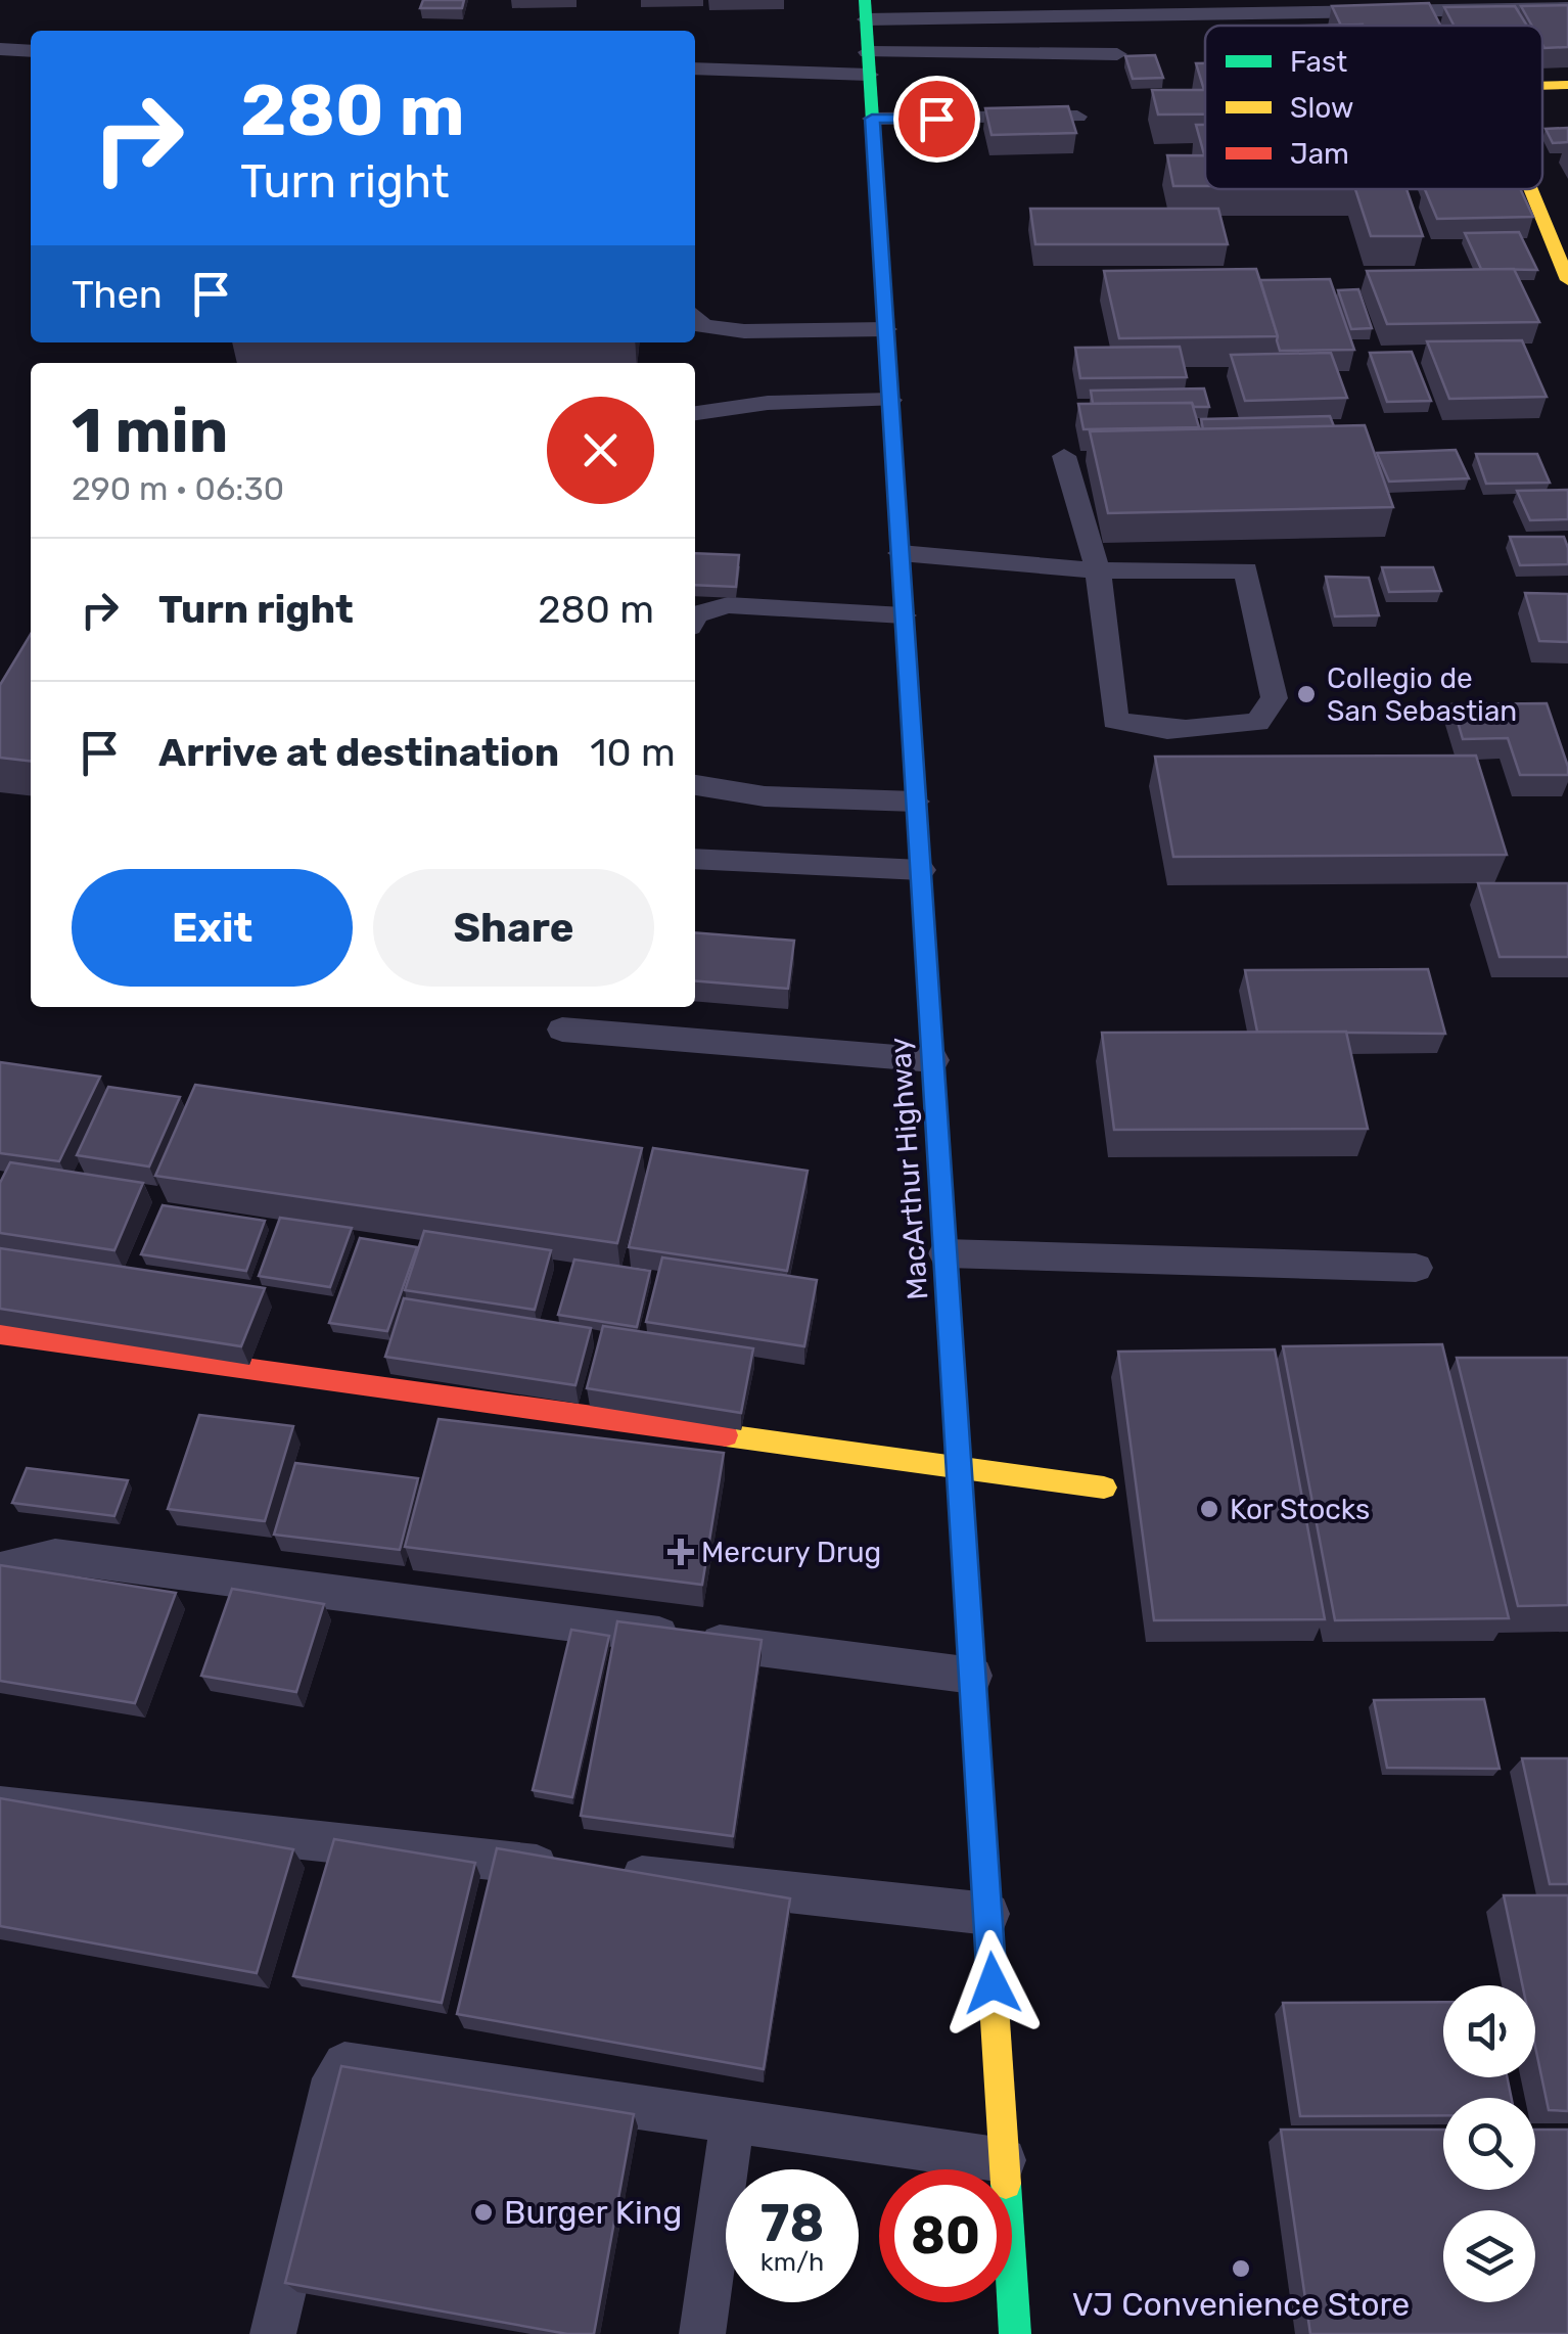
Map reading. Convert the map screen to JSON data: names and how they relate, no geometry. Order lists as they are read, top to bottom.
{
  "streets": {
    "main road": ["MacArthur Highway"]
  },
  "places": {
    "other": [
      "Collegio de San Sebastian",
      "Kor Stocks",
      "Burger King",
      "VJ Convenience Store"
    ],
    "health": ["Mercury Drug"]
  },
  "legend": ["Fast", "Slow", "Jam"],
  "page": {
    "turn": ["280 m", "Turn right"],
    "then": "Then",
    "heading": ["1 min", "290 m · 06:30"],
    "list": [
      {
        "name": "Turn right",
        "value": "280 m"
      },
      {
        "name": "Arrive at destination",
        "value": "10 m"
      }
    ],
    "buttons": ["Exit", "Share"],
    "speed": "78 km/h",
    "limit": "80"
  }
}
